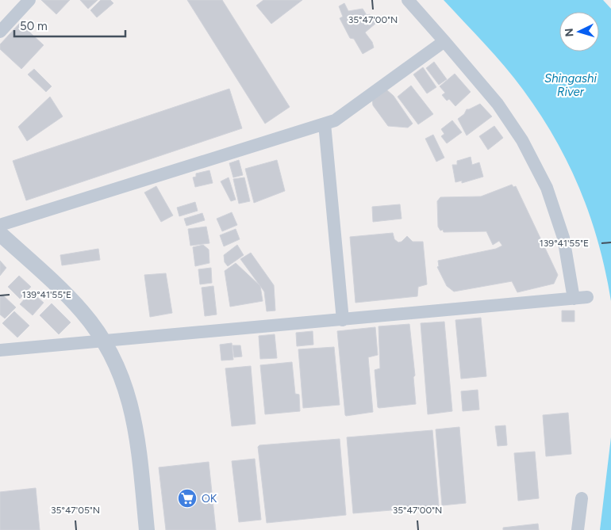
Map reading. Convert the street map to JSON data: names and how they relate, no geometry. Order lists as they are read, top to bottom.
{
  "water": ["Shingashi River"],
  "places": {
    "supermarket": ["OK"]
  },
  "scale_bar": "50 m",
  "north": "left",
  "coordinates": ["35°47'00\"N", "139°41'55\"E", "35°47'05\"N"]
}
